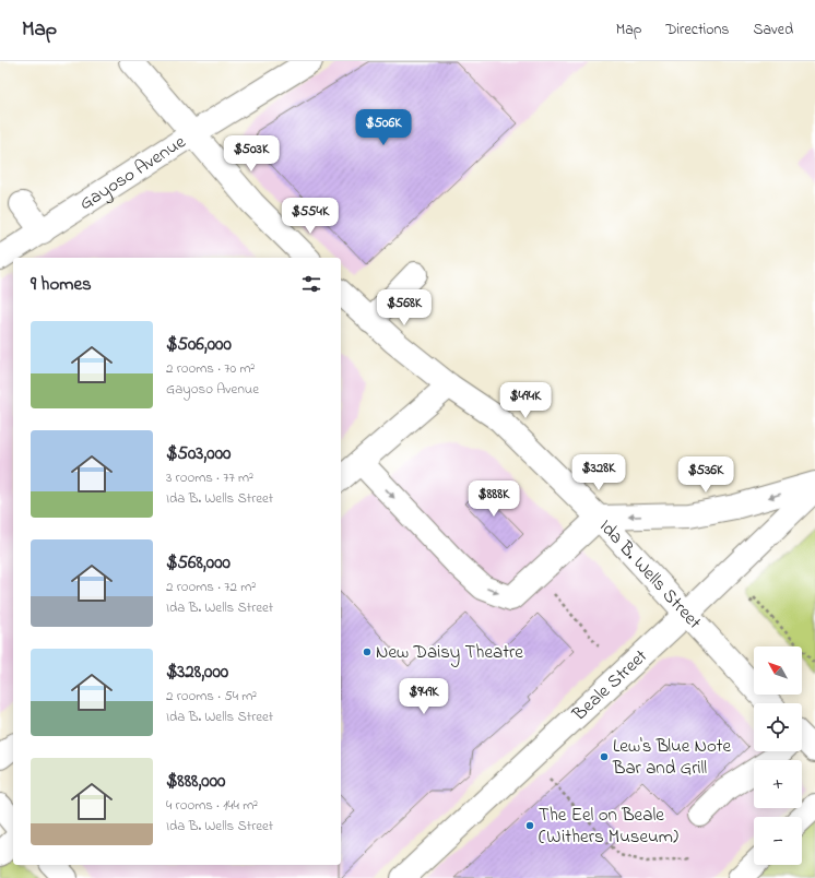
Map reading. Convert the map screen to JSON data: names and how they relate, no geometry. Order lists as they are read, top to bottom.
{
  "streets": {
    "street": ["Gayoso Avenue", "Ida B. Wells Street", "Beale Street"]
  },
  "crossings": [
    ["Ida B. Wells Street", "Beale Street"]
  ],
  "places": ["New Daisy Theatre", "Lew's Blue Note Bar and Grill", "The Eel on Beale (Withers Museum)"],
  "north": "top left",
  "page": {
    "header": "Map",
    "nav": ["Map", "Directions", "Saved"],
    "price": [
      "$506K",
      "$503K",
      "$554K",
      "$568K",
      "$494K",
      "$328K",
      "$536K",
      "$888K",
      "$949K"
    ],
    "heading": "9 homes",
    "list": [
      {
        "name": "$506,000",
        "note": "2 rooms · 70 m² · Gayoso Avenue"
      },
      {
        "name": "$503,000",
        "note": "3 rooms · 77 m² · Ida B. Wells Street"
      },
      {
        "name": "$568,000",
        "note": "2 rooms · 72 m² · Ida B. Wells Street"
      },
      {
        "name": "$328,000",
        "note": "2 rooms · 54 m² · Ida B. Wells Street"
      },
      {
        "name": "$888,000",
        "note": "4 rooms · 144 m² · Ida B. Wells Street"
      }
    ],
    "map_buttons": ["+", "−"]
  }
}
